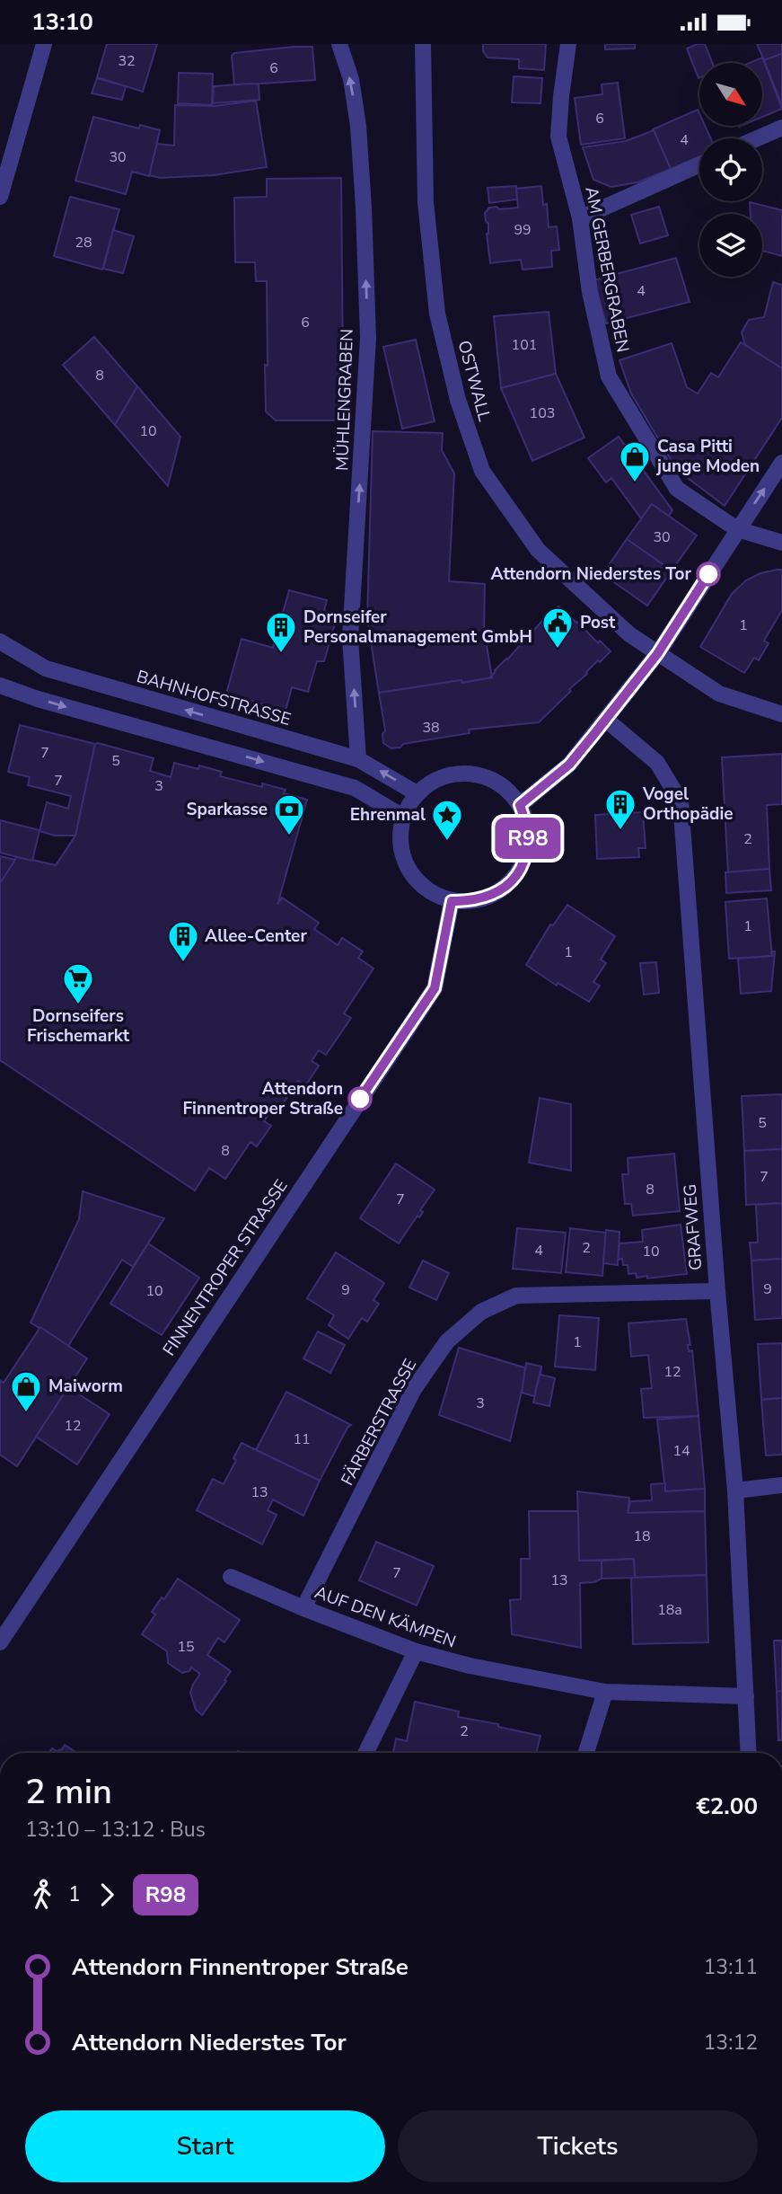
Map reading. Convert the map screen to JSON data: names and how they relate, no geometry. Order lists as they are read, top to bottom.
{
  "streets": {
    "street": [
      "AM GERBERGRABEN",
      "OSTWALL",
      "MÜHLENGRABEN",
      "BAHNHOFSTRASSE",
      "GRAFWEG",
      "FINNENTROPER STRASSE",
      "FÄRBERSTRASSE",
      "AUF DEN KÄMPEN"
    ]
  },
  "crossings": [
    ["MÜHLENGRABEN", "BAHNHOFSTRASSE"],
    ["BAHNHOFSTRASSE", "FINNENTROPER STRASSE"],
    ["GRAFWEG", "FÄRBERSTRASSE"],
    ["GRAFWEG", "AUF DEN KÄMPEN"],
    ["FÄRBERSTRASSE", "AUF DEN KÄMPEN"]
  ],
  "one_way": ["MÜHLENGRABEN"],
  "places": {
    "shop": ["Casa Pitti junge Moden", "Maiworm"],
    "other": ["Attendorn Niederstes Tor", "Attendorn Finnentroper Straße"],
    "public building": ["Post"],
    "building": ["Dornseifer Personalmanagement GmbH", "Vogel Orthopädie", "Allee-Center"],
    "bank": ["Sparkasse"],
    "place": ["Ehrenmal"],
    "supermarket": ["Dornseifers Frischemarkt"]
  },
  "lines": ["bus line R98"],
  "house_numbers": [
    "32",
    "6",
    "6",
    "4",
    "30",
    "99",
    "28",
    "4",
    "6",
    "101",
    "8",
    "103",
    "10",
    "30",
    "1",
    "38",
    "7",
    "5",
    "7",
    "3",
    "2",
    "1",
    "1",
    "5",
    "8",
    "7",
    "8",
    "7",
    "2",
    "4",
    "10",
    "9",
    "9",
    "10",
    "1",
    "12",
    "3",
    "12",
    "11",
    "14",
    "13",
    "18",
    "7",
    "13",
    "18a",
    "15",
    "2"
  ],
  "north": "bottom right",
  "page": {
    "status": "13:10",
    "on_map": "R98",
    "heading": ["2 min", "13:10 – 13:12 · Bus", "€2.00"],
    "legs": ["1", "R98"],
    "list": [
      {
        "name": "Attendorn Finnentroper Straße",
        "value": "13:11"
      },
      {
        "name": "Attendorn Niederstes Tor",
        "value": "13:12"
      }
    ],
    "buttons": ["Start", "Tickets"]
  }
}
